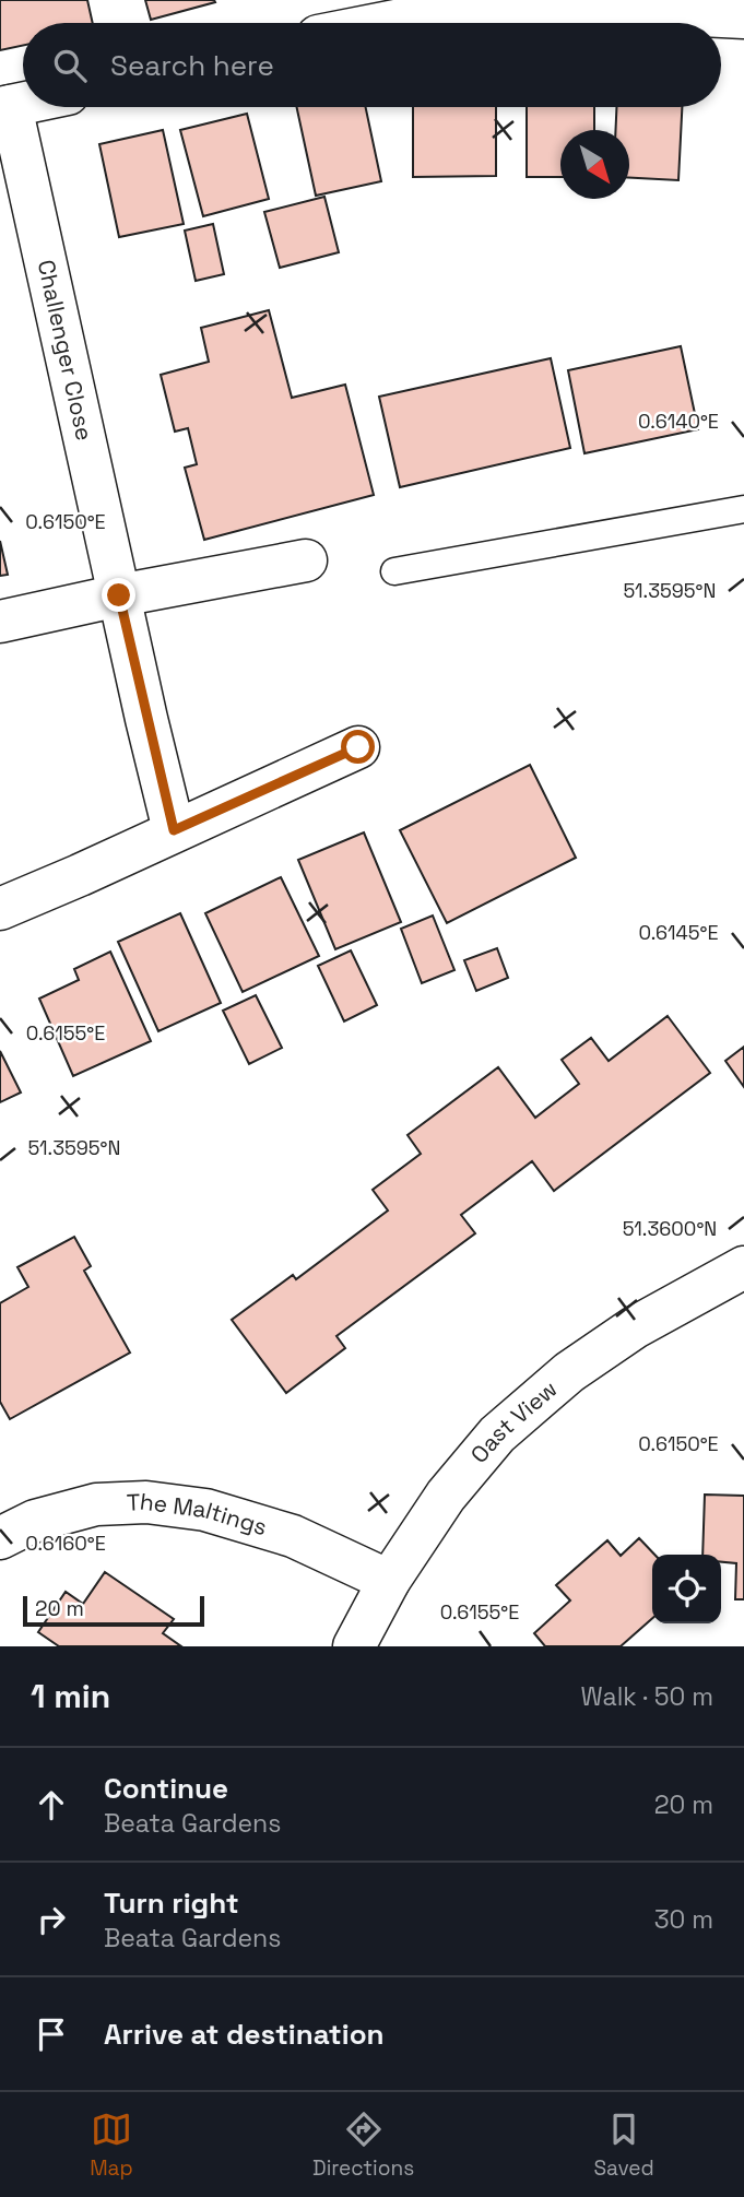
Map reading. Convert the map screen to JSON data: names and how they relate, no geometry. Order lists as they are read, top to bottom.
{
  "streets": {
    "street": ["Challenger Close", "Oast View", "The Maltings"]
  },
  "crossings": [
    ["Oast View", "The Maltings"]
  ],
  "scale_bar": "20 m",
  "north": "bottom right",
  "page": {
    "search": "Search here",
    "scale": "20 m",
    "heading": ["1 min", "Walk · 50 m"],
    "list": [
      ["Continue", "Beata Gardens", "20 m"],
      ["Turn right", "Beata Gardens", "30 m"],
      "Arrive at destination"
    ],
    "nav": ["Map", "Directions", "Saved"]
  },
  "coordinates": [
    "0.6140°E",
    "0.6150°E",
    "51.3595°N",
    "0.6145°E",
    "0.6155°E",
    "51.3600°N",
    "0.6160°E"
  ]
}
